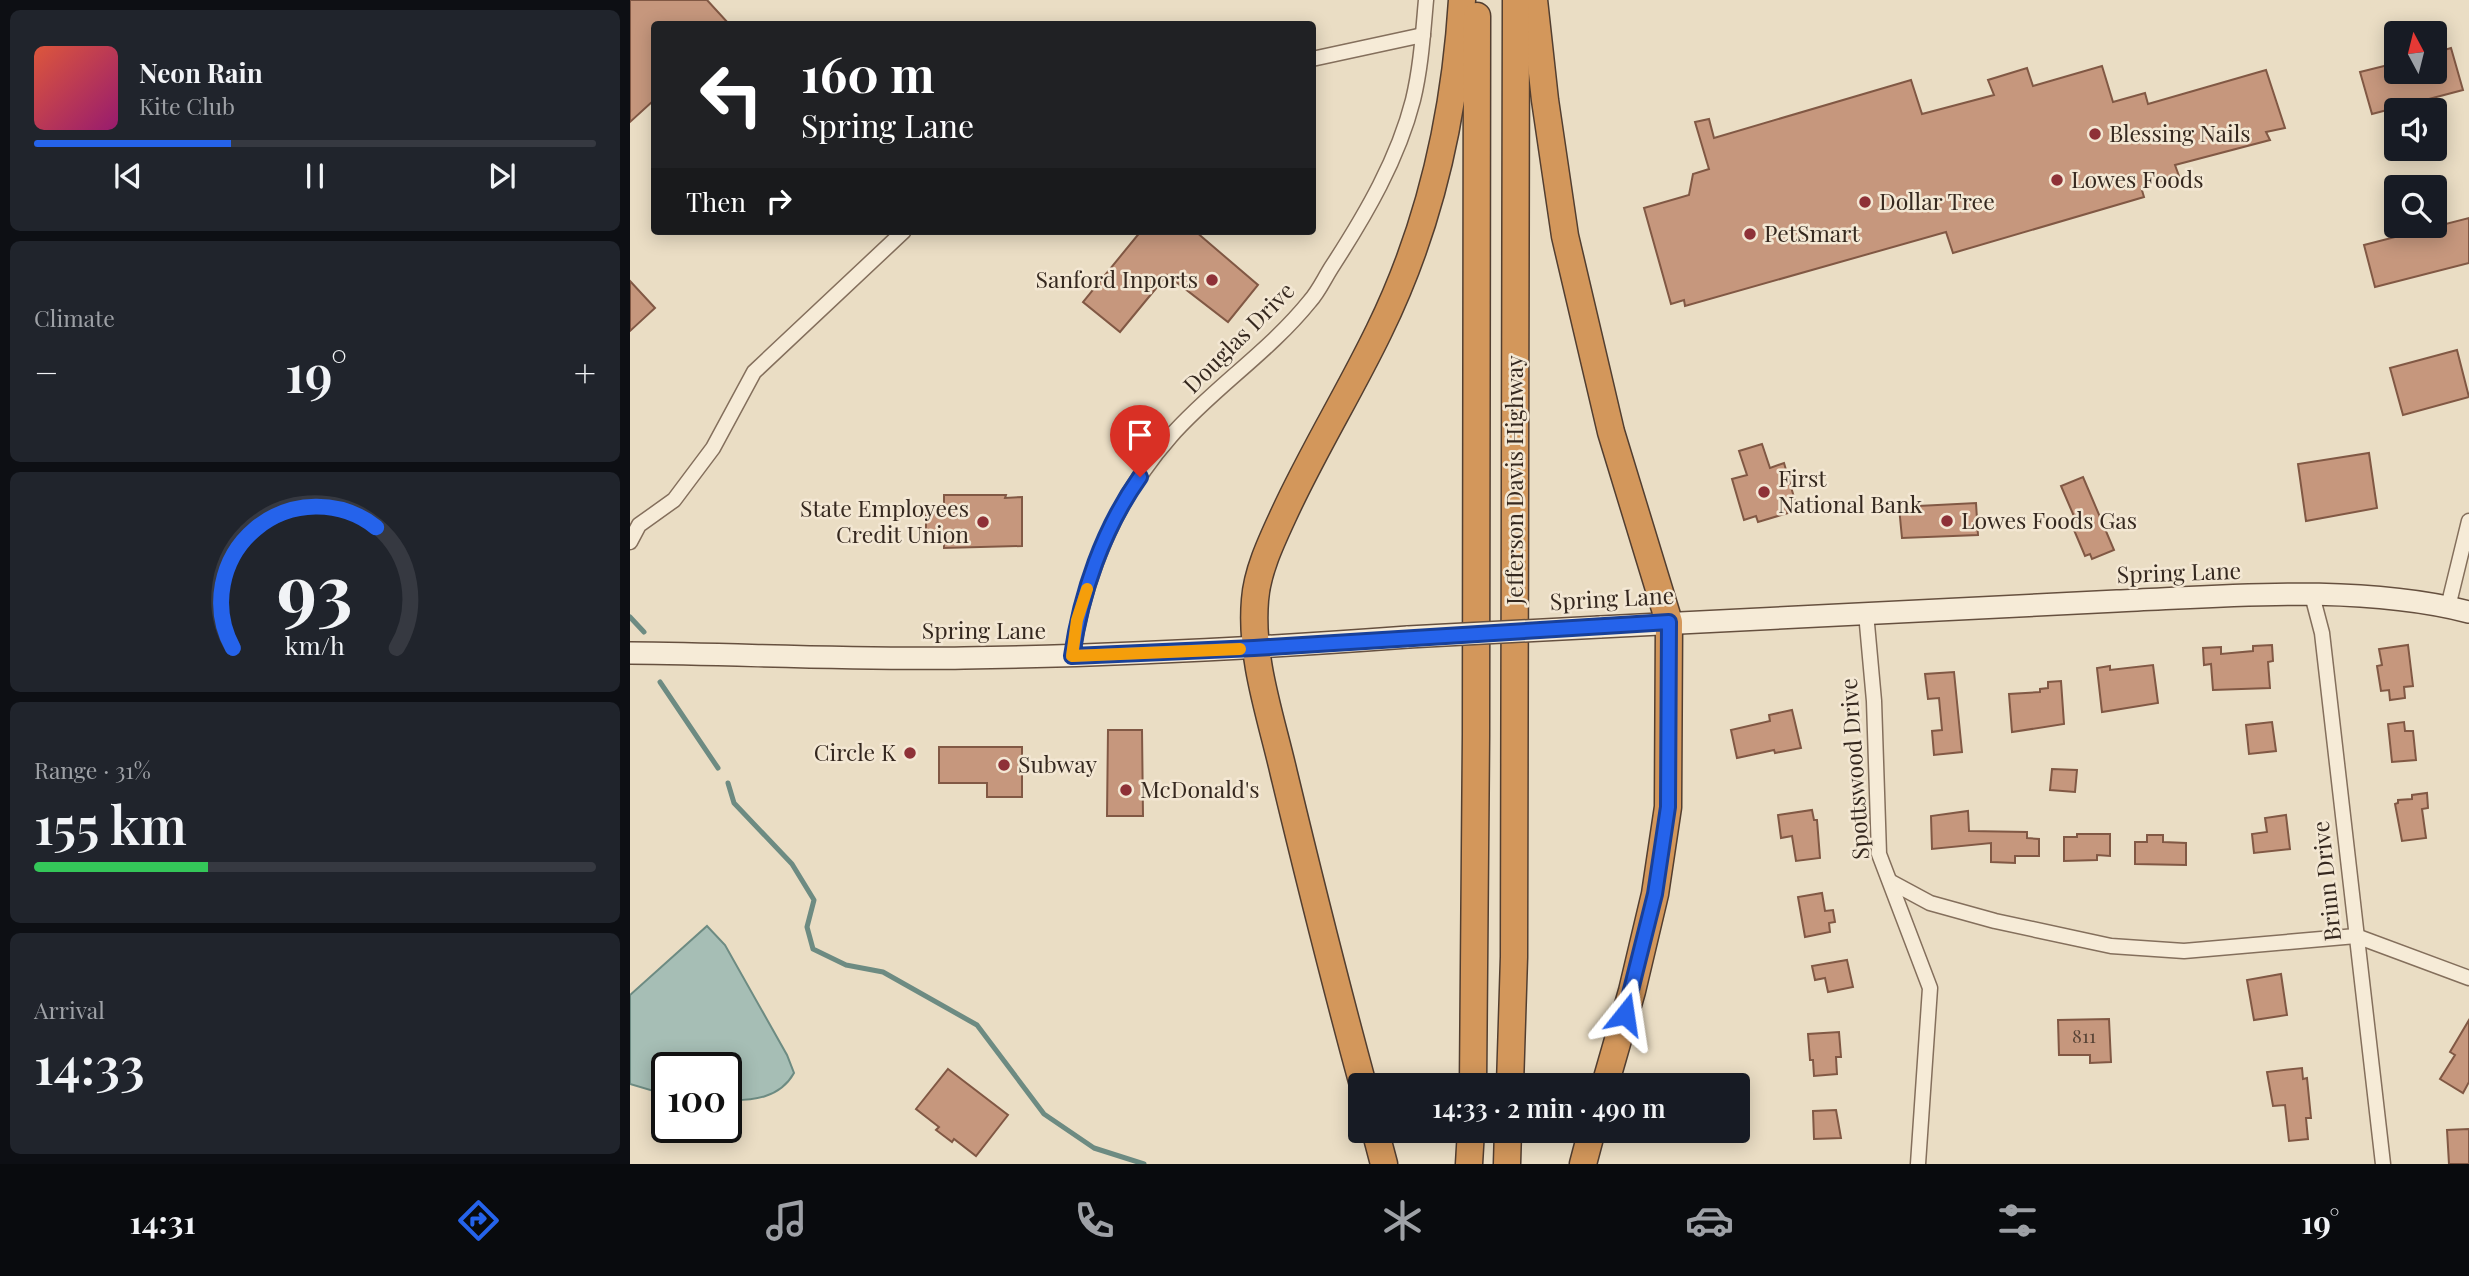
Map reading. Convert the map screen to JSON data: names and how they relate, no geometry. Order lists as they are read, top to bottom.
{
  "streets": {
    "highway": ["Jefferson Davis Highway"],
    "street": [
      "Douglas Drive",
      "Spring Lane",
      "Spottswood Drive",
      "Brinn Drive"
    ]
  },
  "crossings": [
    ["Douglas Drive", "Spring Lane"],
    ["Spring Lane", "Spottswood Drive"],
    ["Spring Lane", "Brinn Drive"]
  ],
  "places": [
    "Blessing Nails",
    "Lowes Foods",
    "Dollar Tree",
    "PetSmart",
    "Sanford Inports",
    "First National Bank",
    "Lowes Foods Gas",
    "State Employees Credit Union",
    "Circle K",
    "Subway",
    "McDonald's"
  ],
  "house_numbers": ["811"],
  "north": "top",
  "page": {
    "turn": ["160 m", "Spring Lane"],
    "song": ["Neon Rain", "Kite Club"],
    "then": "Then",
    "tile": [
      "Climate",
      ["Range · 31%", "155 km"],
      ["Arrival", "14:33"]
    ],
    "heat": ["−", "19°", "+"],
    "limit": "100",
    "trip": "14:33 · 2 min · 490 m",
    "tabs": ["14:31", "19°"],
    "gauge": ["93", "km/h"]
  }
}
